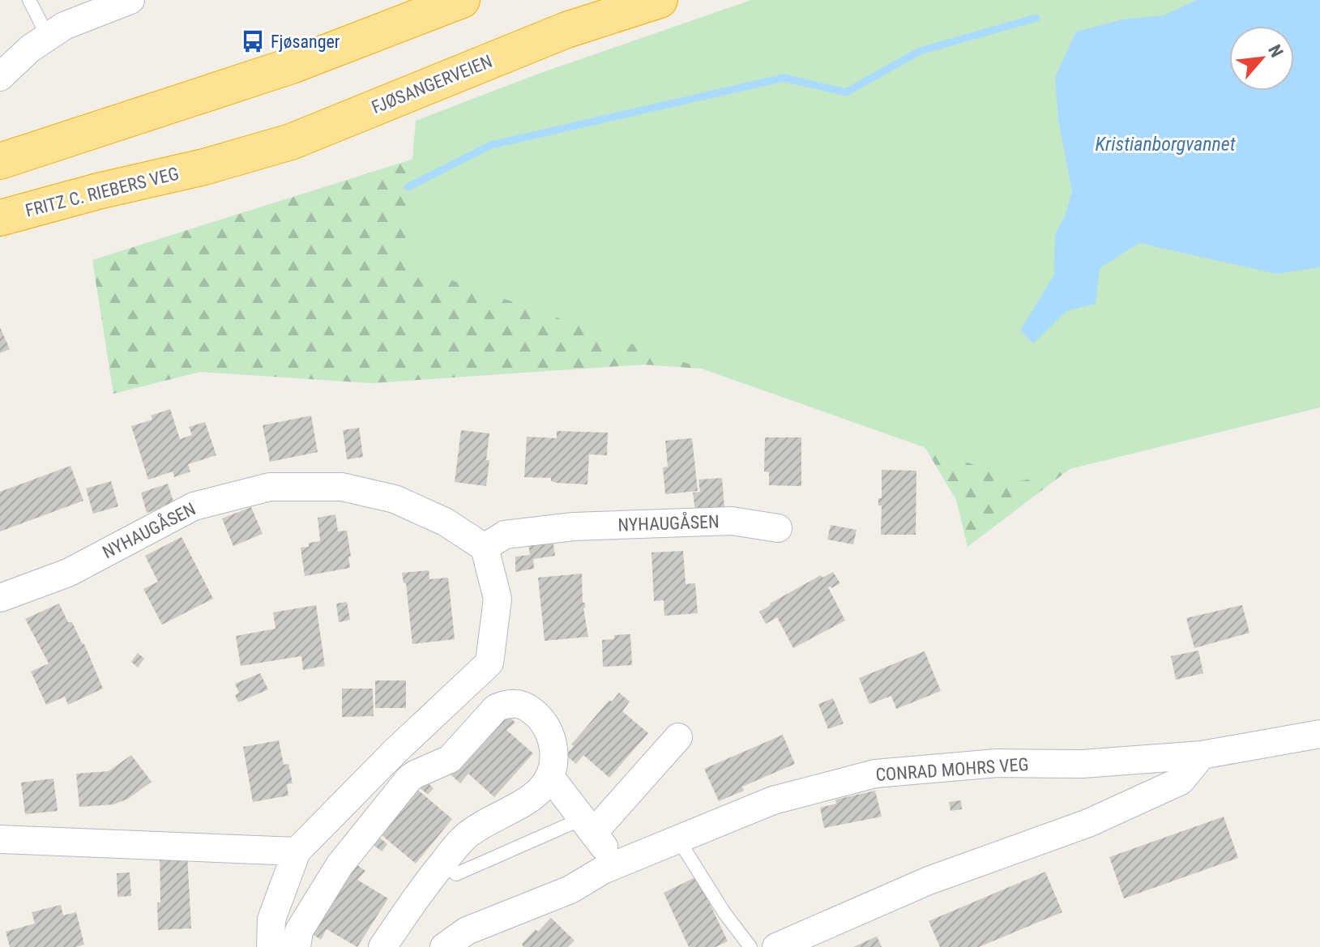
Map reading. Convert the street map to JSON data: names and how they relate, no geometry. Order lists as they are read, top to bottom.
{
  "streets": {
    "highway": ["FJØSANGERVEIEN", "FRITZ C. RIEBERS VEG"],
    "street": ["NYHAUGÅSEN", "CONRAD MOHRS VEG"]
  },
  "crossings": [
    ["FJØSANGERVEIEN", "FRITZ C. RIEBERS VEG"]
  ],
  "water": ["Kristianborgvannet"],
  "places": {
    "bus stop": ["Fjøsanger"]
  },
  "north": "top right"
}
